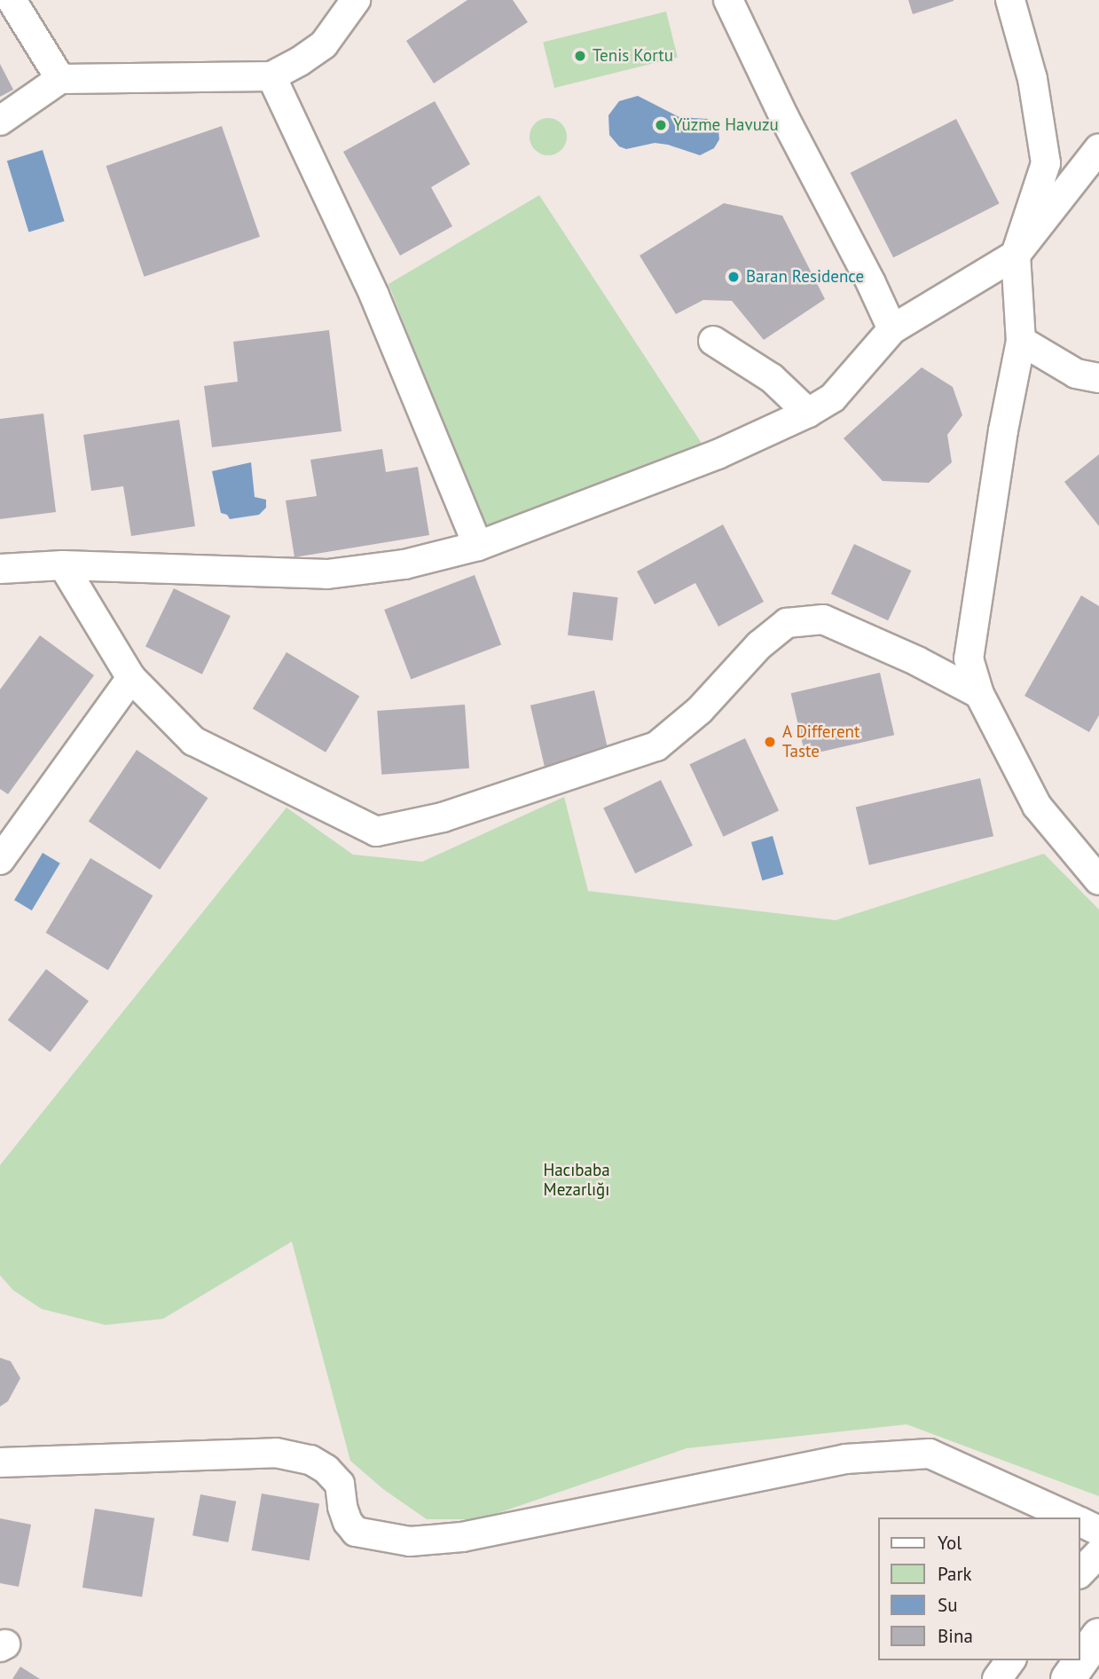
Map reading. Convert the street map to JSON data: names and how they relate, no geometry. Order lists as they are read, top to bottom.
{
  "parks": ["Hacıbaba Mezarlığı"],
  "places": [
    "Tenis Kortu",
    "Yüzme Havuzu",
    "Baran Residence",
    "A Different Taste"
  ],
  "legend": [
    "Yol",
    "Park",
    "Su",
    "Bina"
  ]
}
